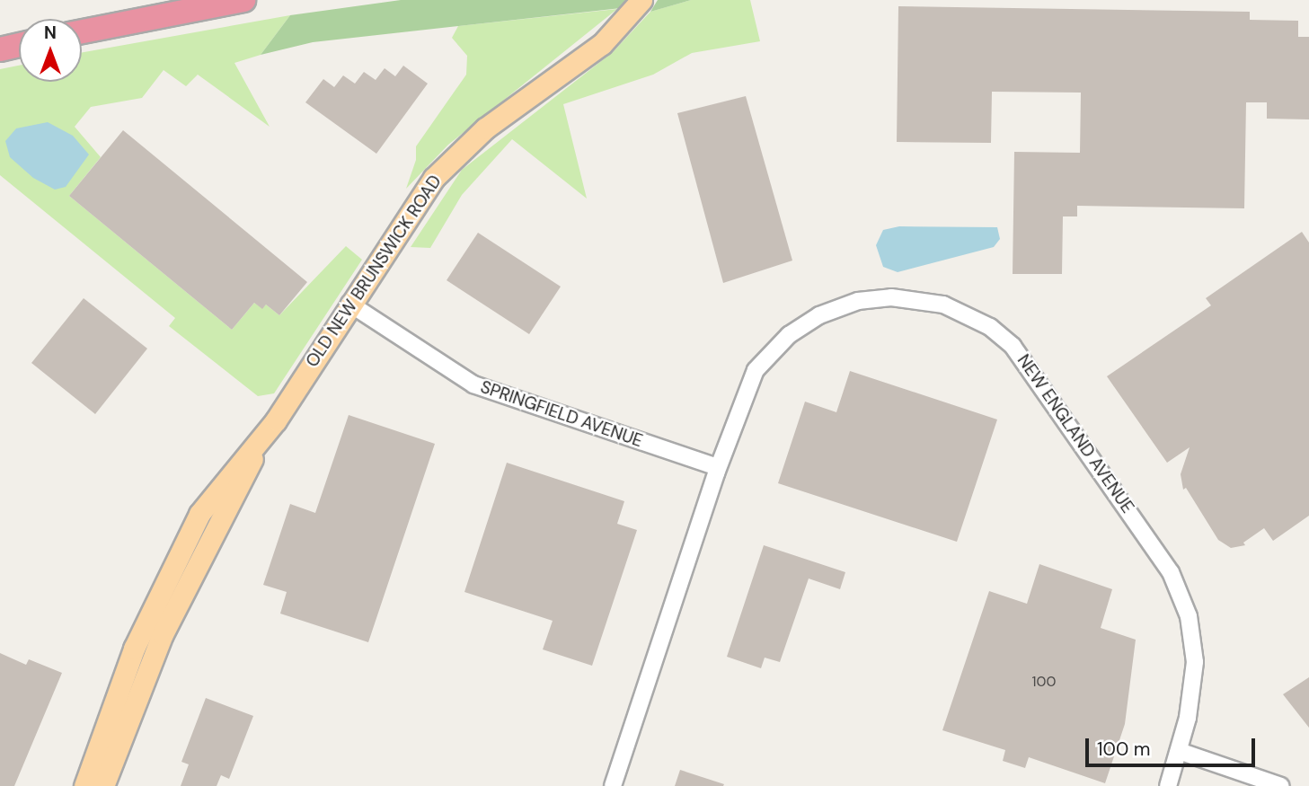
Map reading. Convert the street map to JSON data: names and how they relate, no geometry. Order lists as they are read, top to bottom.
{
  "streets": {
    "main road": ["OLD NEW BRUNSWICK ROAD"],
    "street": ["SPRINGFIELD AVENUE", "NEW ENGLAND AVENUE"]
  },
  "crossings": [
    ["OLD NEW BRUNSWICK ROAD", "SPRINGFIELD AVENUE"],
    ["SPRINGFIELD AVENUE", "NEW ENGLAND AVENUE"]
  ],
  "house_numbers": ["100"],
  "scale_bar": "100 m",
  "north": "top"
}
